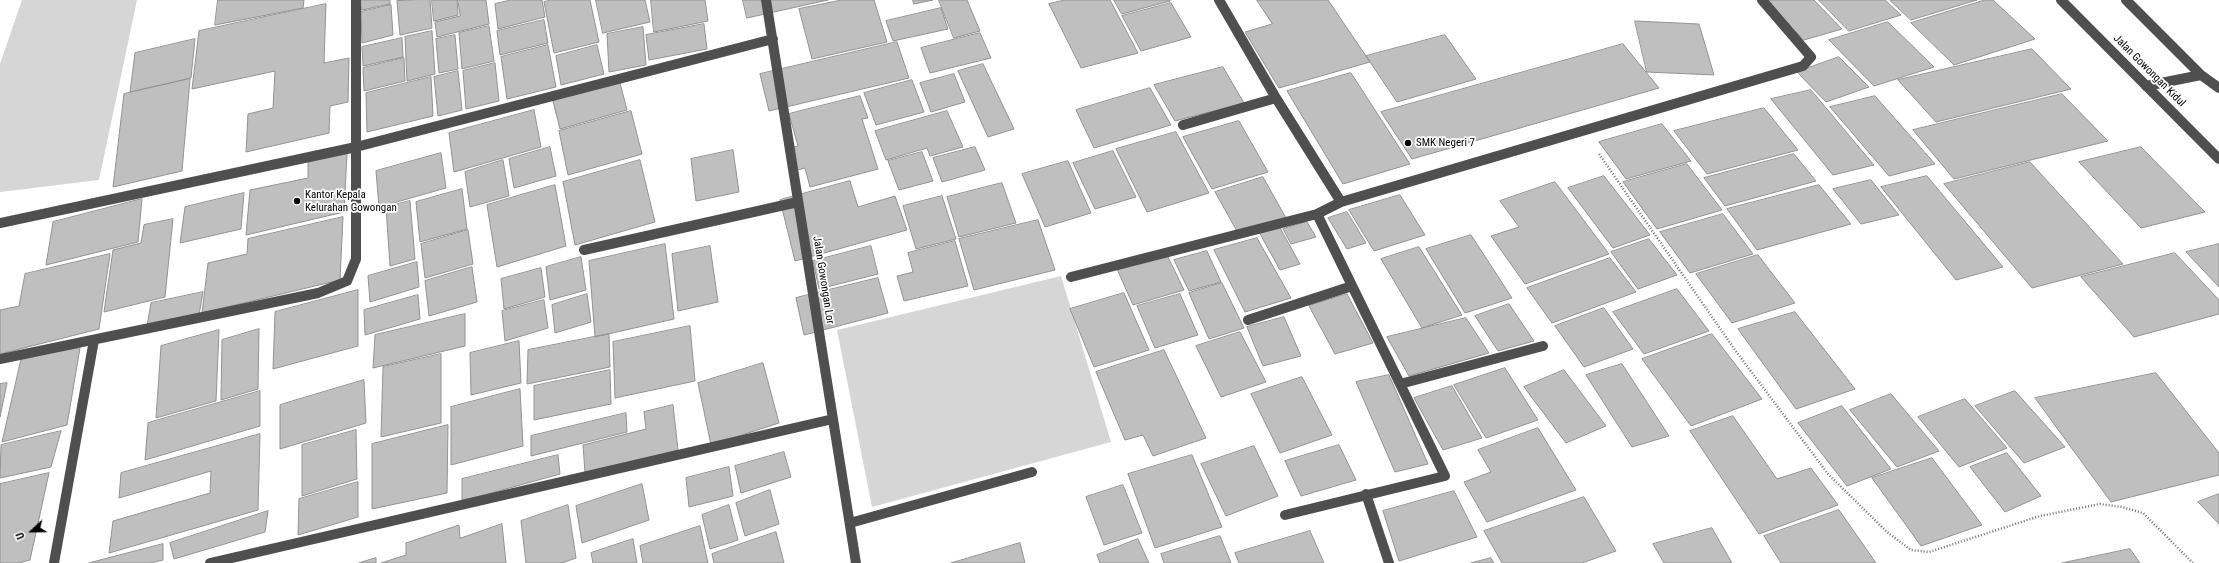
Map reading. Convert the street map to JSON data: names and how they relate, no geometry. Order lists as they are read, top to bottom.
{
  "streets": {
    "street": ["Jalan Gowongan Kidul", "Jalan Gowongan Lor"]
  },
  "places": ["SMK Negeri 7", "Kantor Kepala Kelurahan Gowongan"],
  "north": "left"
}
